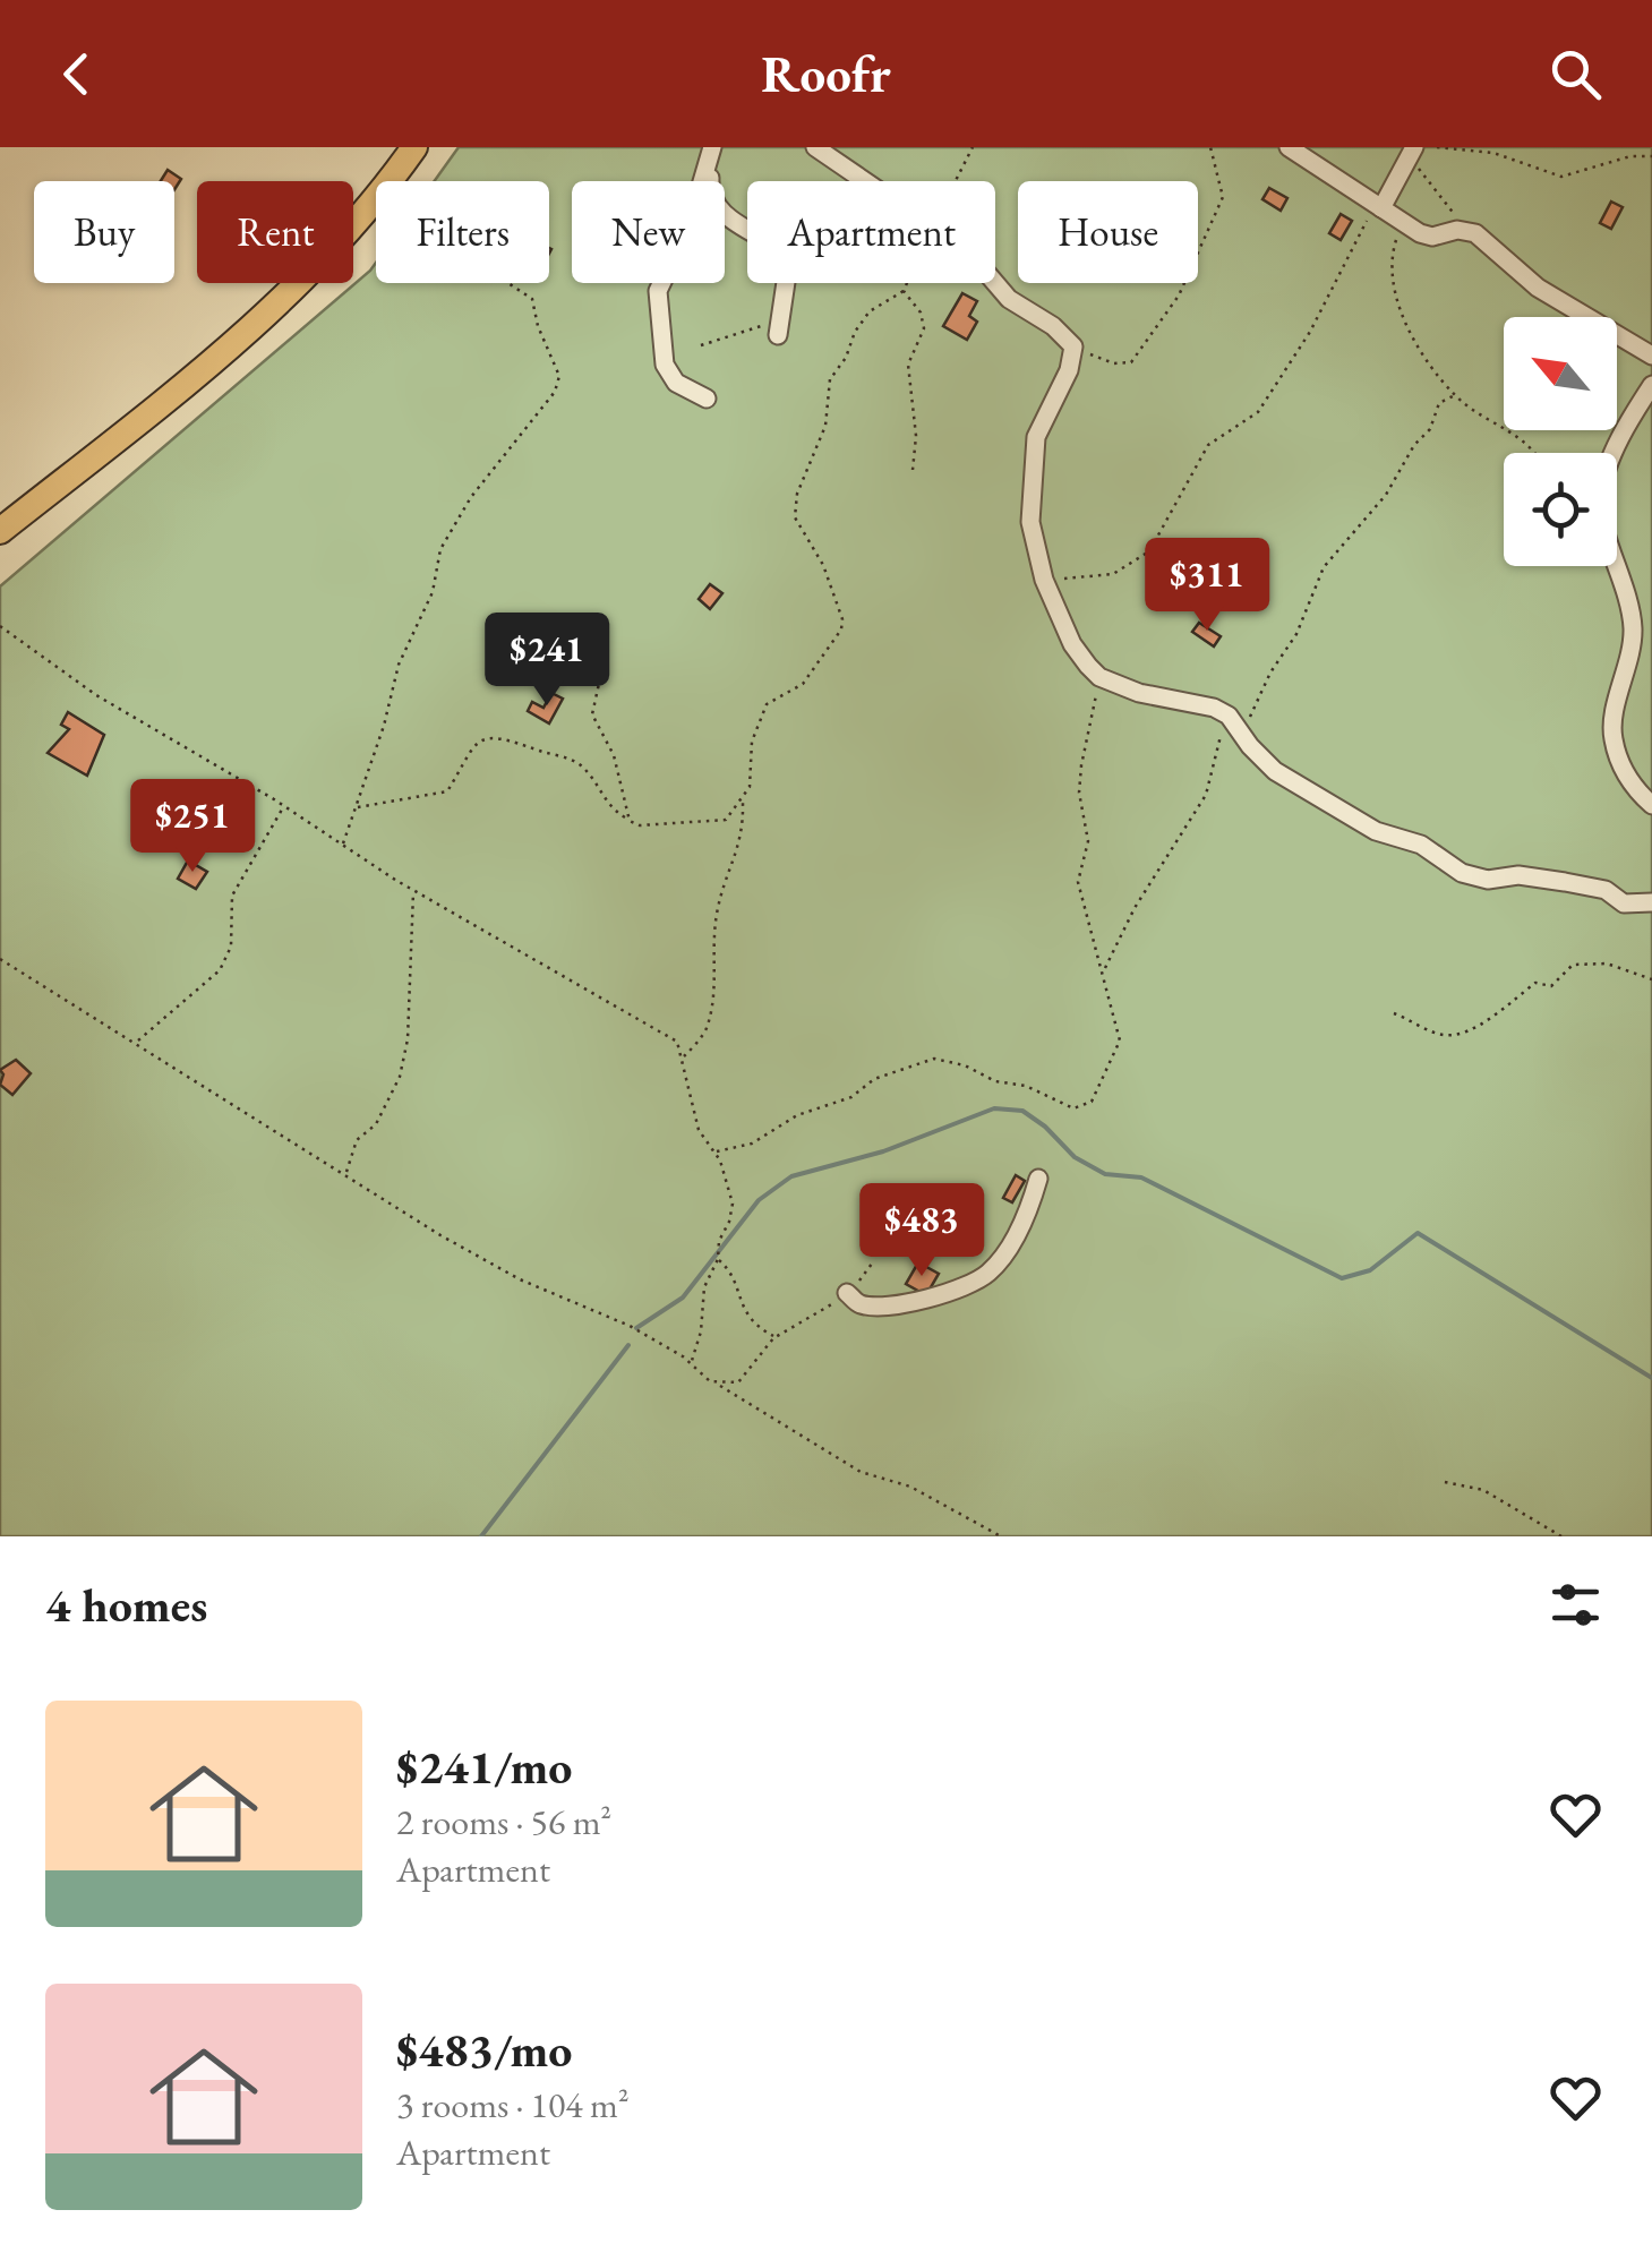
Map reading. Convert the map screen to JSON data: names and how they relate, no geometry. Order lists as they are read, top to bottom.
{
  "north": "top left",
  "page": {
    "header": "Roofr",
    "chip": [
      "Buy",
      "Rent",
      "Filters",
      "New",
      "Apartment",
      "House"
    ],
    "price": [
      "$311",
      "$241",
      "$251",
      "$483"
    ],
    "heading": "4 homes",
    "list": [
      {
        "name": "$241/mo",
        "note": "2 rooms · 56 m² · Apartment"
      },
      {
        "name": "$483/mo",
        "note": "3 rooms · 104 m² · Apartment"
      }
    ]
  }
}
